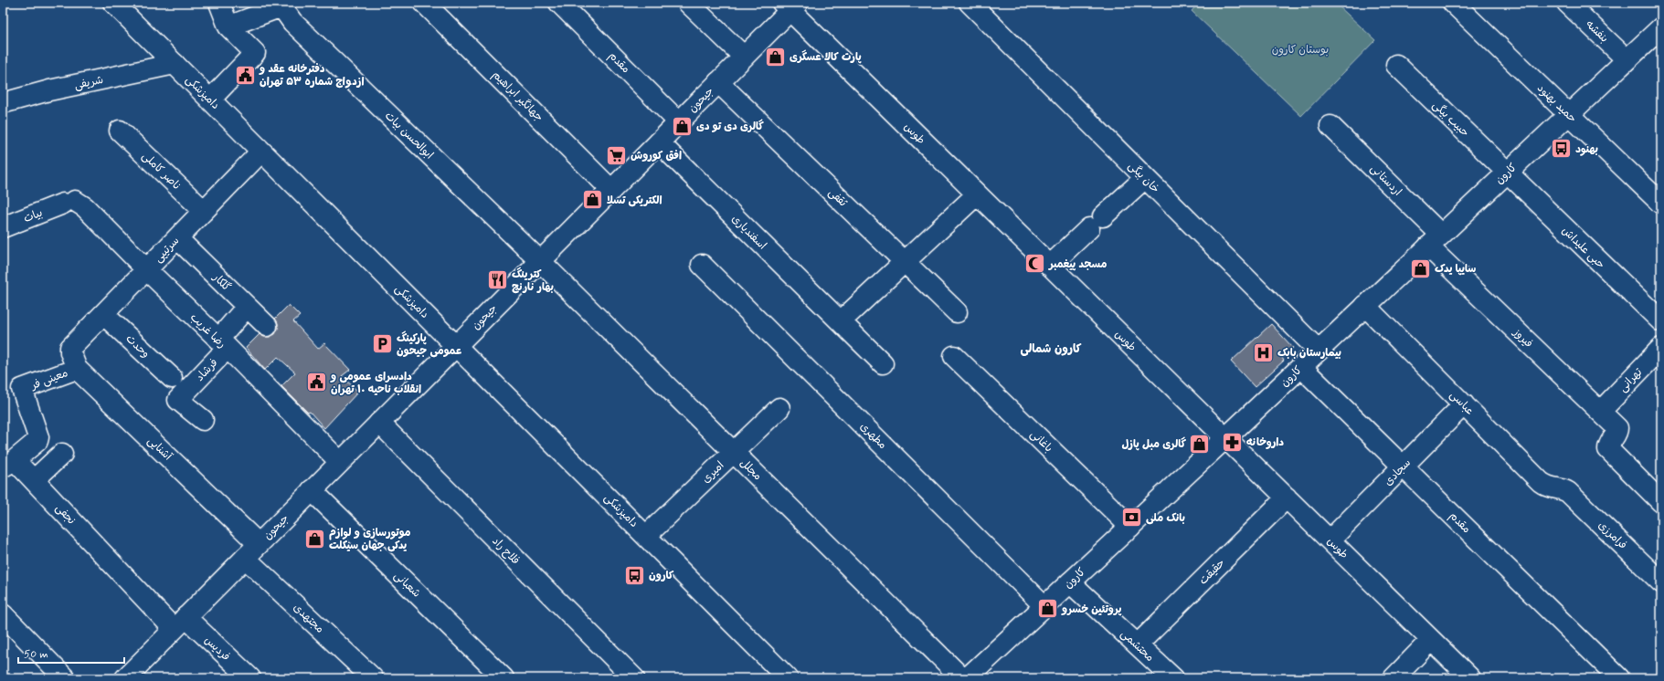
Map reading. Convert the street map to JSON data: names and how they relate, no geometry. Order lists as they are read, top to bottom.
{
  "streets": {
    "street": [
      "بنفشه",
      "مقدم",
      "شریفی",
      "دامپزشکی",
      "جهانگیر ابراهیم",
      "جیحون",
      "حمید بهنود",
      "حبیب بیگی",
      "طوس",
      "ابوالحسن بیات",
      "ناصر کاملی",
      "کارون",
      "خان بیگی",
      "اردستانی",
      "ثقفی",
      "بیات",
      "اسفندیاری",
      "حبی علیداش",
      "سرتیپی",
      "گلکار",
      "رضا غریب",
      "فیروز",
      "وحدت",
      "فرشاد",
      "معینی فر",
      "تهرانی",
      "عباسی",
      "مطهری",
      "باغانی",
      "آشنایی",
      "مجلل",
      "امیری",
      "سجادی",
      "نجفی",
      "فرامرزی",
      "فلاح راد",
      "حقیقت",
      "شعبانی",
      "مجتهدی",
      "محتشمی",
      "فردیس"
    ]
  },
  "crossings": [
    ["بنفشه", "کارون"],
    ["مقدم", "جیحون"],
    ["مقدم", "کارون"],
    ["مقدم", "سجادی"],
    ["شریفی", "دامپزشکی"],
    ["دامپزشکی", "جیحون"],
    ["دامپزشکی", "سرتیپی"],
    ["دامپزشکی", "امیری"],
    ["جهانگیر ابراهیم", "جیحون"],
    ["جیحون", "طوس"],
    ["جیحون", "ابوالحسن بیات"],
    ["جیحون", "ثقفی"],
    ["جیحون", "اسفندیاری"],
    ["جیحون", "رضا غریب"],
    ["جیحون", "آشنایی"],
    ["جیحون", "مجلل"],
    ["جیحون", "نجفی"],
    ["جیحون", "فلاح راد"],
    ["جیحون", "شعبانی"],
    ["جیحون", "مجتهدی"],
    ["جیحون", "فردیس"],
    ["حمید بهنود", "کارون"],
    ["حبیب بیگی", "کارون"],
    ["حبیب بیگی", "حبی علیداش"],
    ["طوس", "کارون"],
    ["طوس", "سجادی"],
    ["طوس", "حقیقت"],
    ["ابوالحسن بیات", "مجلل"],
    ["ناصر کاملی", "سرتیپی"],
    ["کارون", "خان بیگی"],
    ["کارون", "اردستانی"],
    ["کارون", "حبی علیداش"],
    ["کارون", "فیروز"],
    ["کارون", "عباسی"],
    ["کارون", "مطهری"],
    ["کارون", "باغانی"],
    ["کارون", "محتشمی"],
    ["اردستانی", "فیروز"],
    ["بیات", "رضا غریب"],
    ["سرتیپی", "گلکار"],
    ["سرتیپی", "رضا غریب"],
    ["سرتیپی", "وحدت"],
    ["سرتیپی", "آشنایی"],
    ["گلکار", "فرشاد"],
    ["رضا غریب", "فرشاد"],
    ["فیروز", "تهرانی"],
    ["معینی فر", "آشنایی"],
    ["معینی فر", "نجفی"],
    ["عباسی", "سجادی"],
    ["عباسی", "فرامرزی"],
    ["آشنایی", "مجتهدی"],
    ["مجلل", "امیری"],
    ["نجفی", "فردیس"],
    ["حقیقت", "محتشمی"]
  ],
  "districts": ["کارون شمالی"],
  "parks": ["بوستان کارون"],
  "places": {
    "shop": [
      "پارت کالا عسگری",
      "گالری دی تو دی",
      "الکتریکی تسلا",
      "سایپا یدک",
      "گالری مبل پازل",
      "موتورسازی و لوازم یدکی جهان سیکلت",
      "پروتئین خسرو"
    ],
    "public building": ["دفترخانه عقد و ازدواج شماره ۵۳ تهران", "دادسرای عمومی و انقلاب ناحیه ۱۰ تهران"],
    "bus stop": ["بهنود", "کارون"],
    "supermarket": ["افق کوروش"],
    "mosque": ["مسجد پیغمبر"],
    "restaurant": ["کترینگ بهار نارنج"],
    "parking": ["پارکینگ عمومی جیحون"],
    "hospital": ["بیمارستان بابک"],
    "pharmacy": ["داروخانه"],
    "bank": ["بانک ملی"]
  },
  "scale_bar": "50 m"
}
